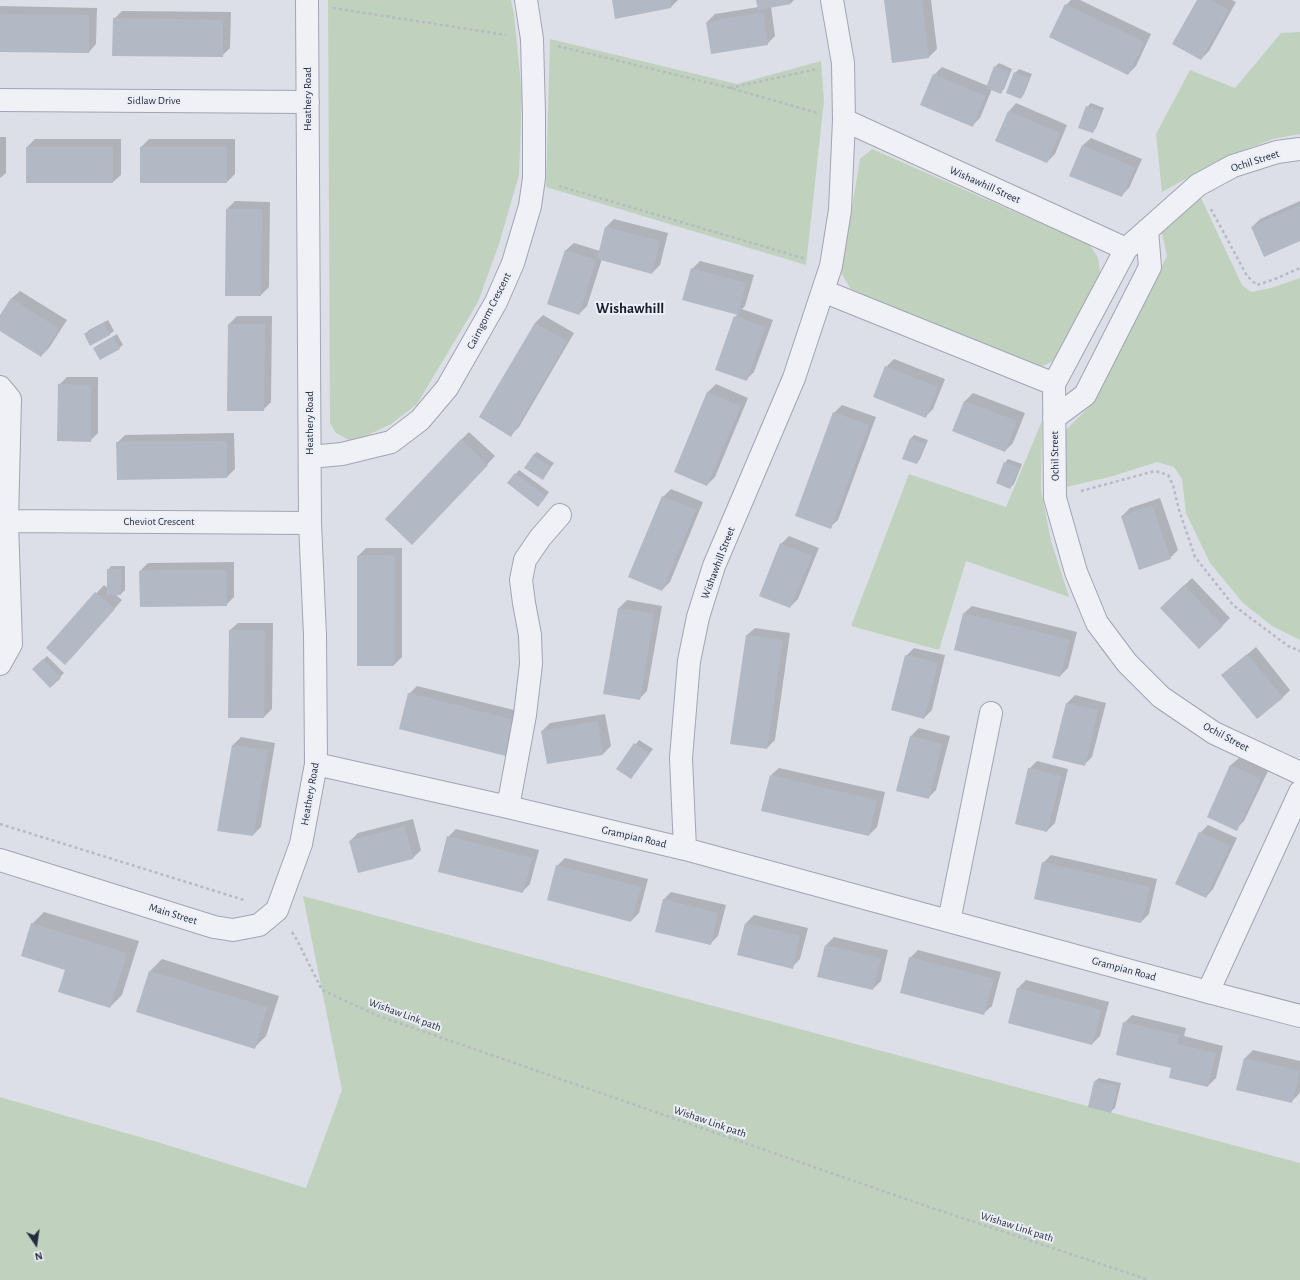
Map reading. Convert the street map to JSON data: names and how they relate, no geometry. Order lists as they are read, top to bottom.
{
  "streets": {
    "street": [
      "Heathery Road",
      "Sidlaw Drive",
      "Ochil Street",
      "Wishawhill Street",
      "Cairngorm Crescent",
      "Cheviot Crescent",
      "Grampian Road",
      "Main Street"
    ],
    "path": ["Wishaw Link path"]
  },
  "crossings": [
    ["Heathery Road", "Sidlaw Drive"],
    ["Heathery Road", "Cairngorm Crescent"],
    ["Heathery Road", "Cheviot Crescent"],
    ["Heathery Road", "Grampian Road"],
    ["Heathery Road", "Main Street"],
    ["Ochil Street", "Wishawhill Street"],
    ["Wishawhill Street", "Grampian Road"]
  ],
  "districts": ["Wishawhill"],
  "north": "bottom"
}
